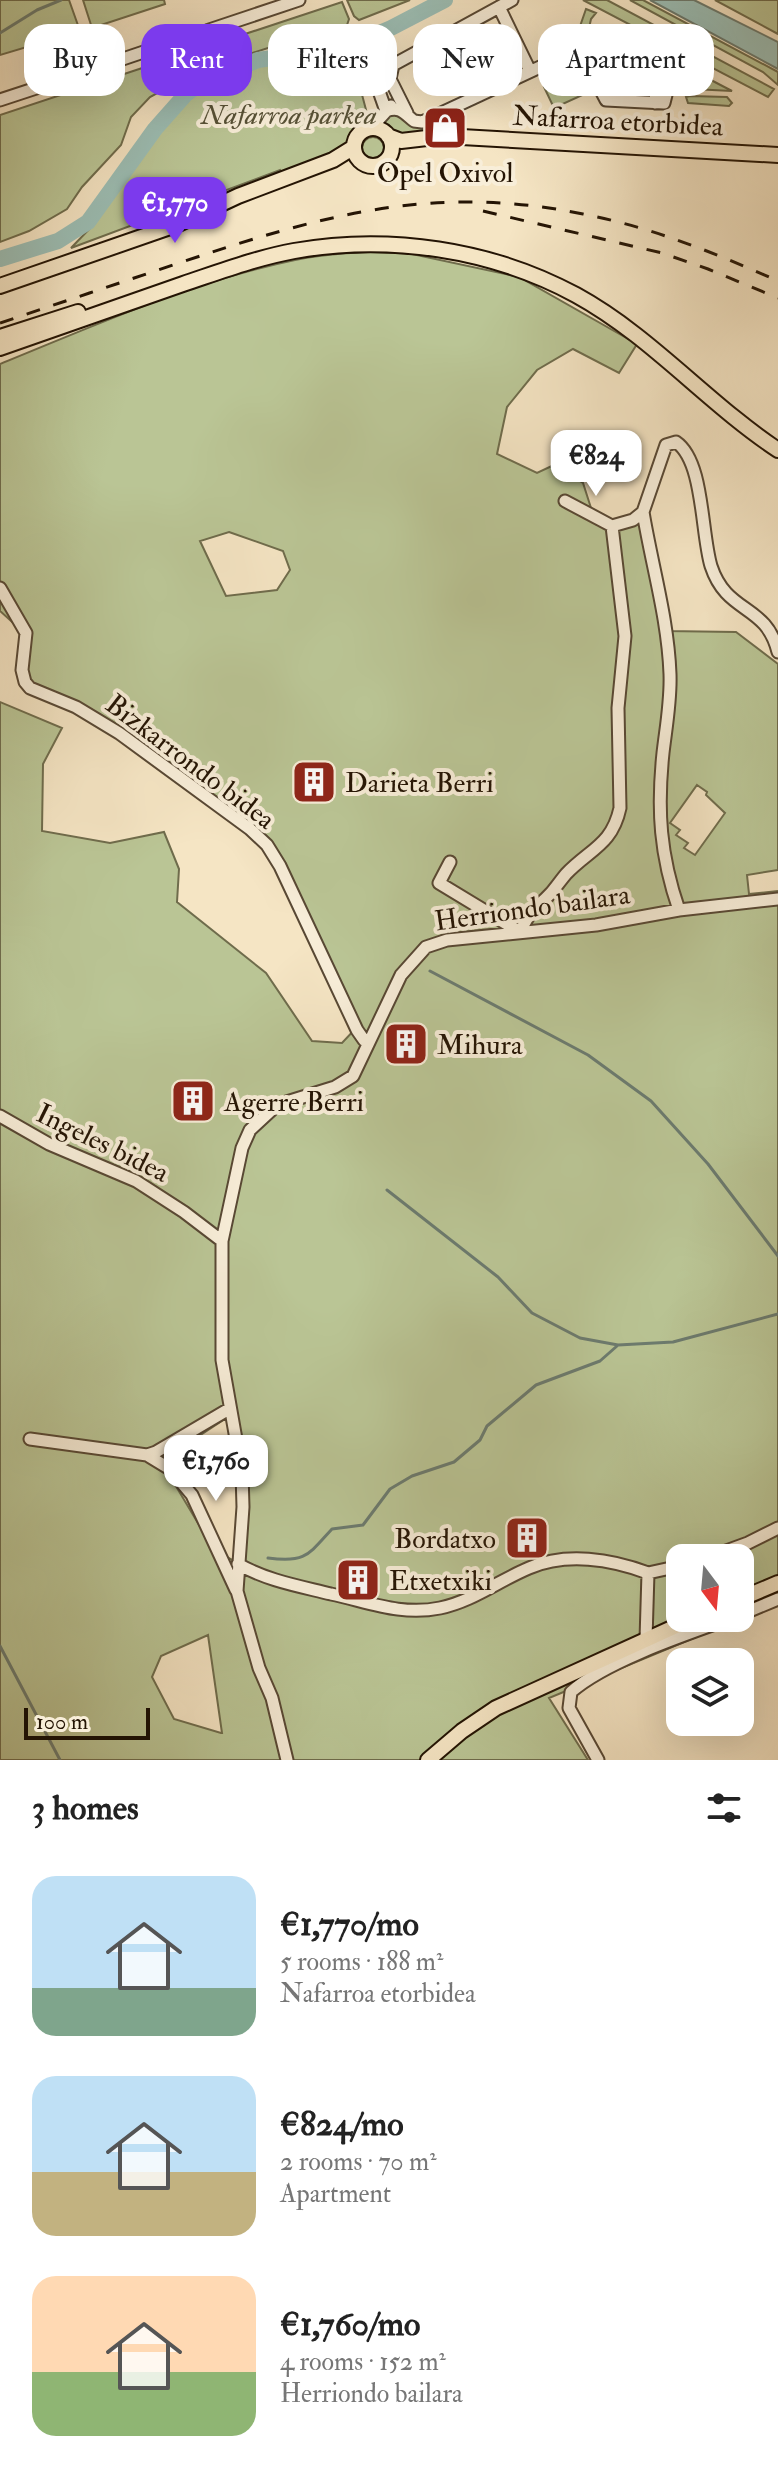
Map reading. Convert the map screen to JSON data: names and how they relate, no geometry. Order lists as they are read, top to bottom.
{
  "streets": {
    "main road": ["Nafarroa etorbidea"],
    "street": ["Bizkarrondo bidea", "Herriondo bailara", "Ingeles bidea"]
  },
  "crossings": [
    ["Bizkarrondo bidea", "Herriondo bailara"],
    ["Herriondo bailara", "Ingeles bidea"]
  ],
  "parks": ["Nafarroa parkea"],
  "places": {
    "shop": ["Opel Oxivol"],
    "building": [
      "Darieta Berri",
      "Mihura",
      "Agerre Berri",
      "Bordatxo",
      "Etxetxiki"
    ]
  },
  "scale_bar": "100 m",
  "north": "bottom",
  "page": {
    "chip": [
      "Buy",
      "Rent",
      "Filters",
      "New",
      "Apartment"
    ],
    "price": ["€1,770", "€824", "€1,760"],
    "scale": "100 m",
    "heading": "3 homes",
    "list": [
      {
        "name": "€1,770/mo",
        "note": "5 rooms · 188 m² · Nafarroa etorbidea"
      },
      {
        "name": "€824/mo",
        "note": "2 rooms · 70 m² · Apartment"
      },
      {
        "name": "€1,760/mo",
        "note": "4 rooms · 152 m² · Herriondo bailara"
      }
    ]
  }
}
